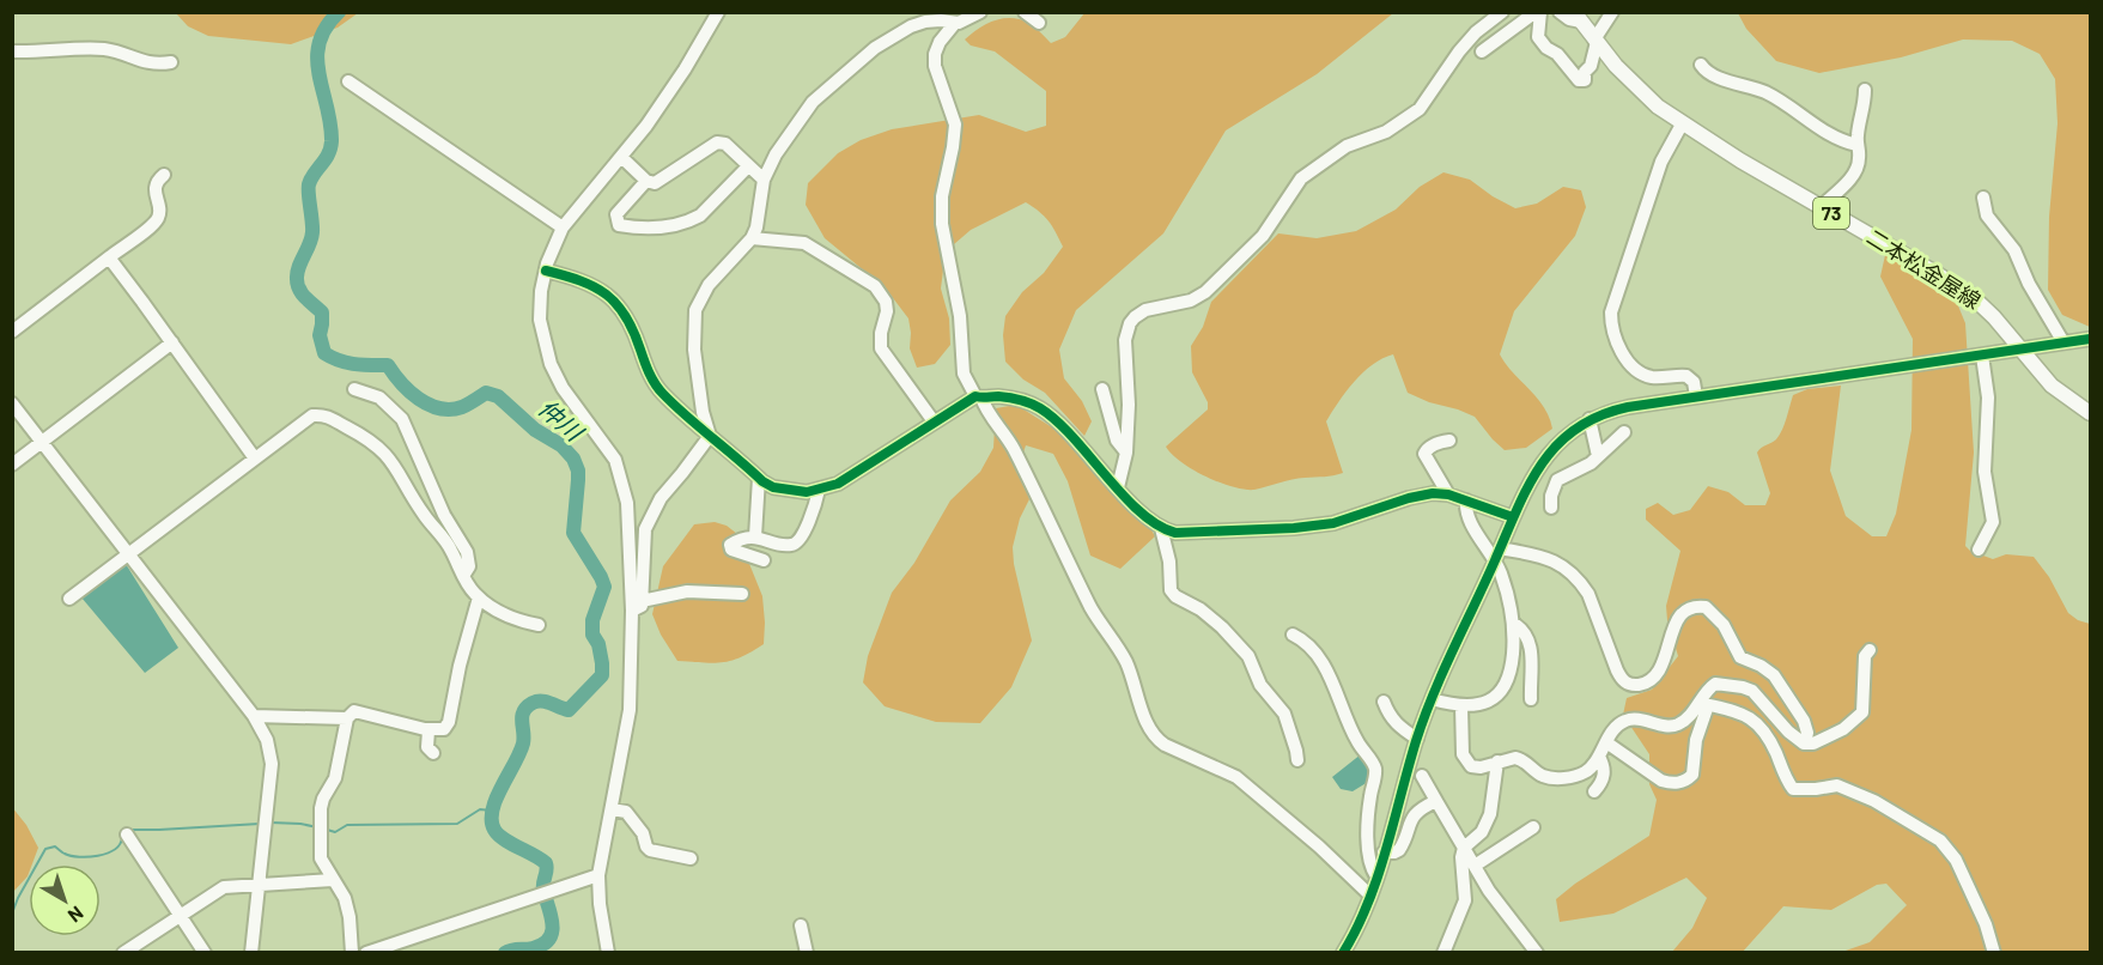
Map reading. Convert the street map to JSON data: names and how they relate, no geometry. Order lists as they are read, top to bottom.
{
  "streets": {
    "main road": ["73", "二本松金屋線"]
  },
  "water": ["仲川"],
  "north": "bottom right"
}
